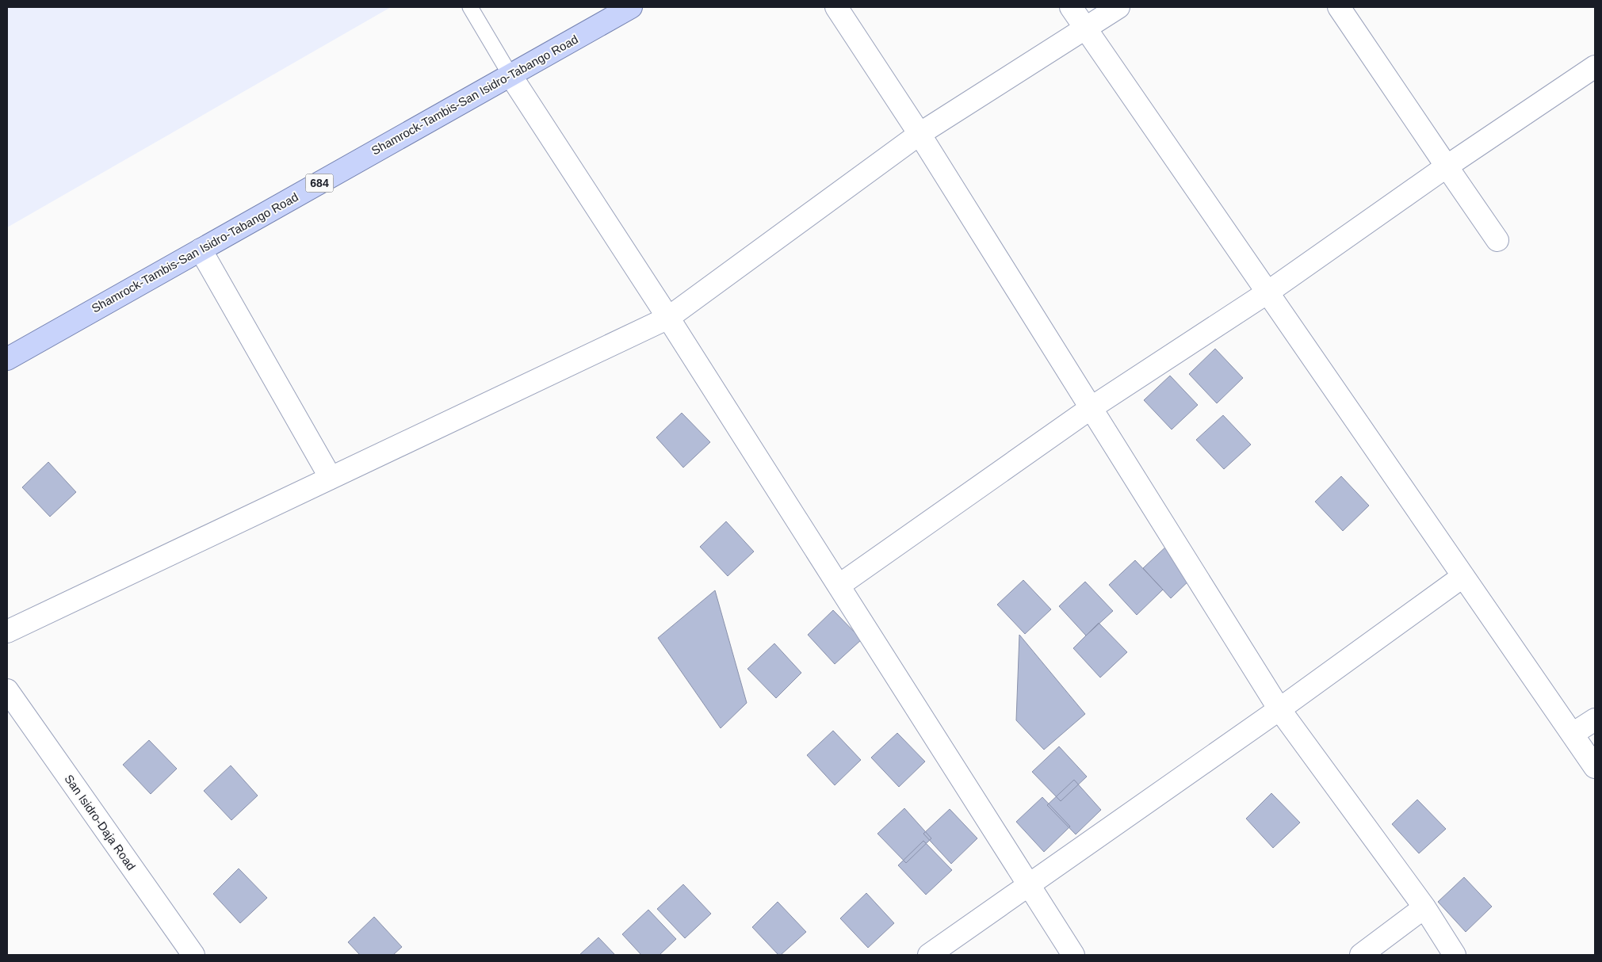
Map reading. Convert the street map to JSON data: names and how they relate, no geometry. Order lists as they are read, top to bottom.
{
  "streets": {
    "main road": ["Shamrock-Tambis-San Isidro-Tabango Road", "684"],
    "street": ["San Isidro-Daja Road"]
  }
}
